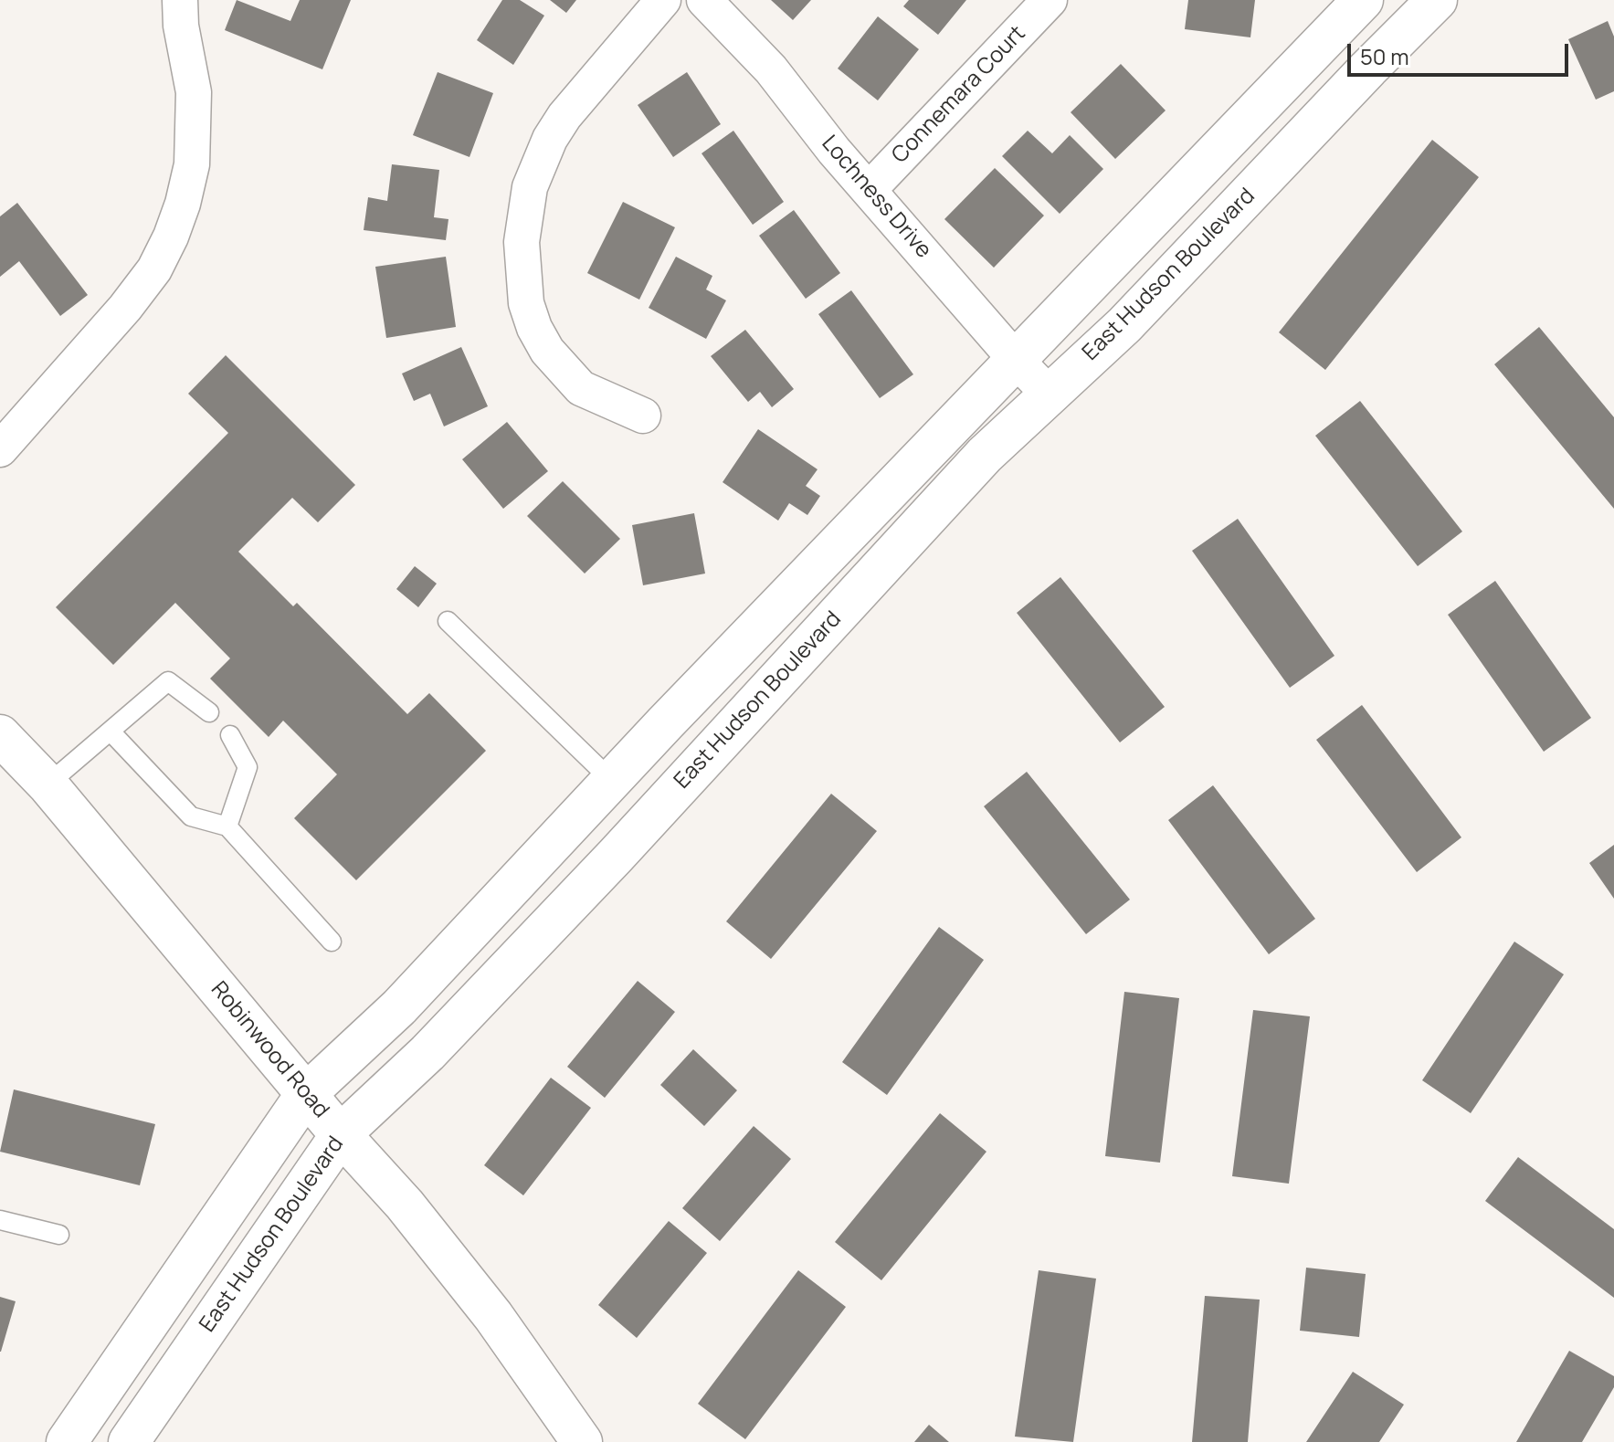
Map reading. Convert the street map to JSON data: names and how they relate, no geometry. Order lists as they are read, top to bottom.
{
  "streets": {
    "main road": ["East Hudson Boulevard", "Robinwood Road"],
    "street": ["Connemara Court", "Lochness Drive"]
  },
  "crossings": [
    ["Connemara Court", "Lochness Drive"],
    ["Lochness Drive", "East Hudson Boulevard"],
    ["East Hudson Boulevard", "Robinwood Road"]
  ],
  "scale_bar": "50 m"
}
